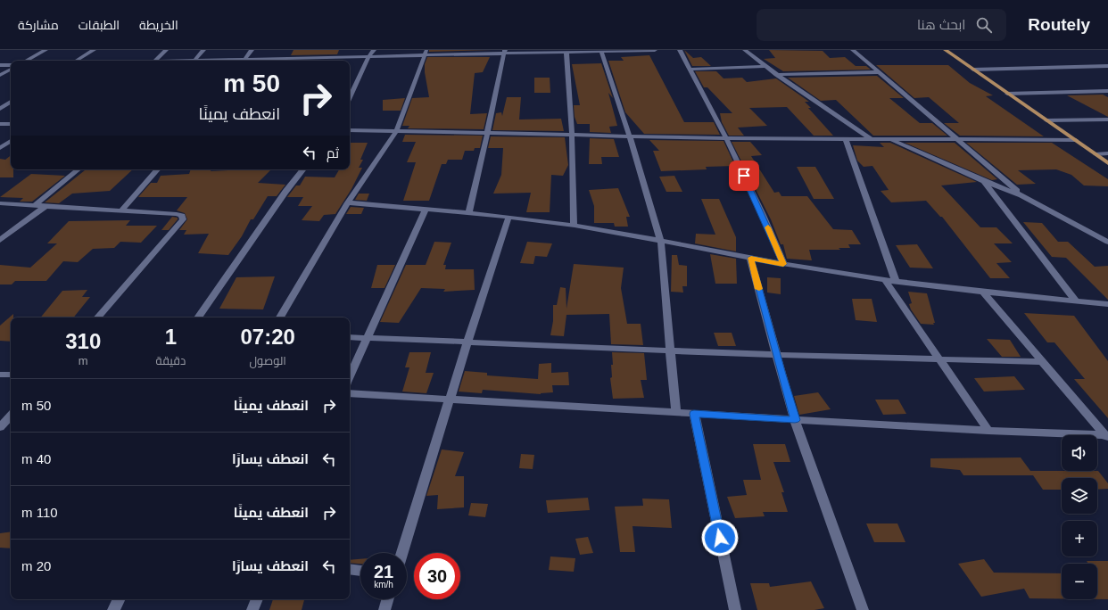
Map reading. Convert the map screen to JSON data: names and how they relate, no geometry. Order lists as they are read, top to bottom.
{
  "page": {
    "header": "Routely",
    "search": "ابحث هنا",
    "nav": ["الخريطة", "الطبقات", "مشاركة"],
    "turn": ["50 m", "انعطف يمينًا"],
    "then": "ثم",
    "eta": [
      "07:20",
      "الوصول",
      "1",
      "دقيقة",
      "310",
      "m"
    ],
    "list": [
      {
        "name": "انعطف يمينًا",
        "value": "50 m"
      },
      {
        "name": "انعطف يسارًا",
        "value": "40 m"
      },
      {
        "name": "انعطف يمينًا",
        "value": "110 m"
      },
      {
        "name": "انعطف يسارًا",
        "value": "20 m"
      }
    ],
    "map_buttons": ["+", "−"],
    "speed": "21 km/h",
    "limit": "30"
  }
}
